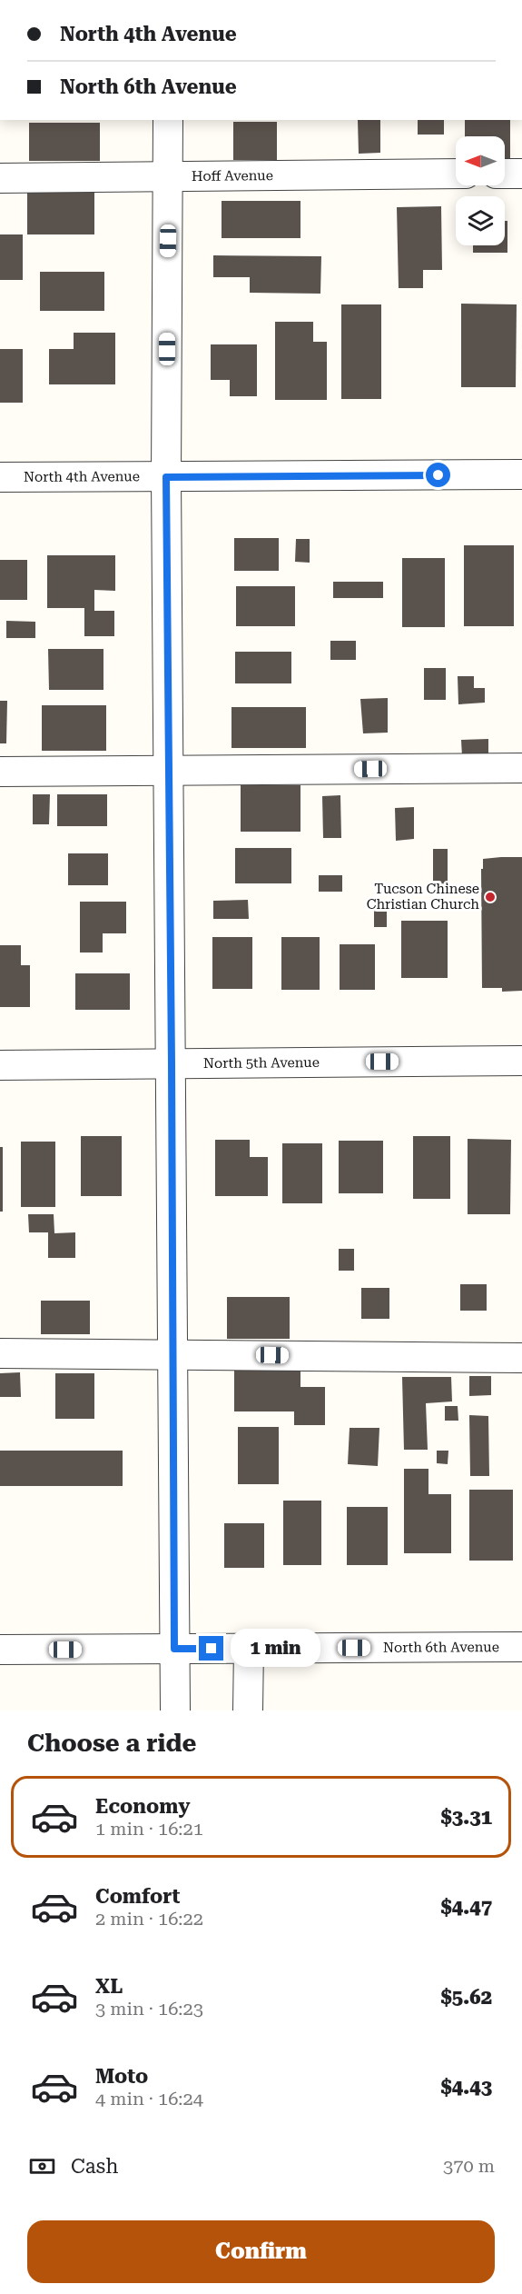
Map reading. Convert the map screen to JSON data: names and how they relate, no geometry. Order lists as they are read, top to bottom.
{
  "streets": {
    "street": [
      "Hoff Avenue",
      "North 4th Avenue",
      "North 5th Avenue",
      "North 6th Avenue"
    ]
  },
  "places": ["Tucson Chinese Christian Church"],
  "north": "left",
  "page": {
    "banner": ["North 4th Avenue", "North 6th Avenue"],
    "bubble": "1 min",
    "heading": "Choose a ride",
    "list": [
      {
        "name": "Economy",
        "note": "1 min · 16:21",
        "value": "$3.31"
      },
      {
        "name": "Comfort",
        "note": "2 min · 16:22",
        "value": "$4.47"
      },
      {
        "name": "XL",
        "note": "3 min · 16:23",
        "value": "$5.62"
      },
      {
        "name": "Moto",
        "note": "4 min · 16:24",
        "value": "$4.43"
      }
    ],
    "pay": ["Cash", "370 m"],
    "buttons": "Confirm"
  }
}
